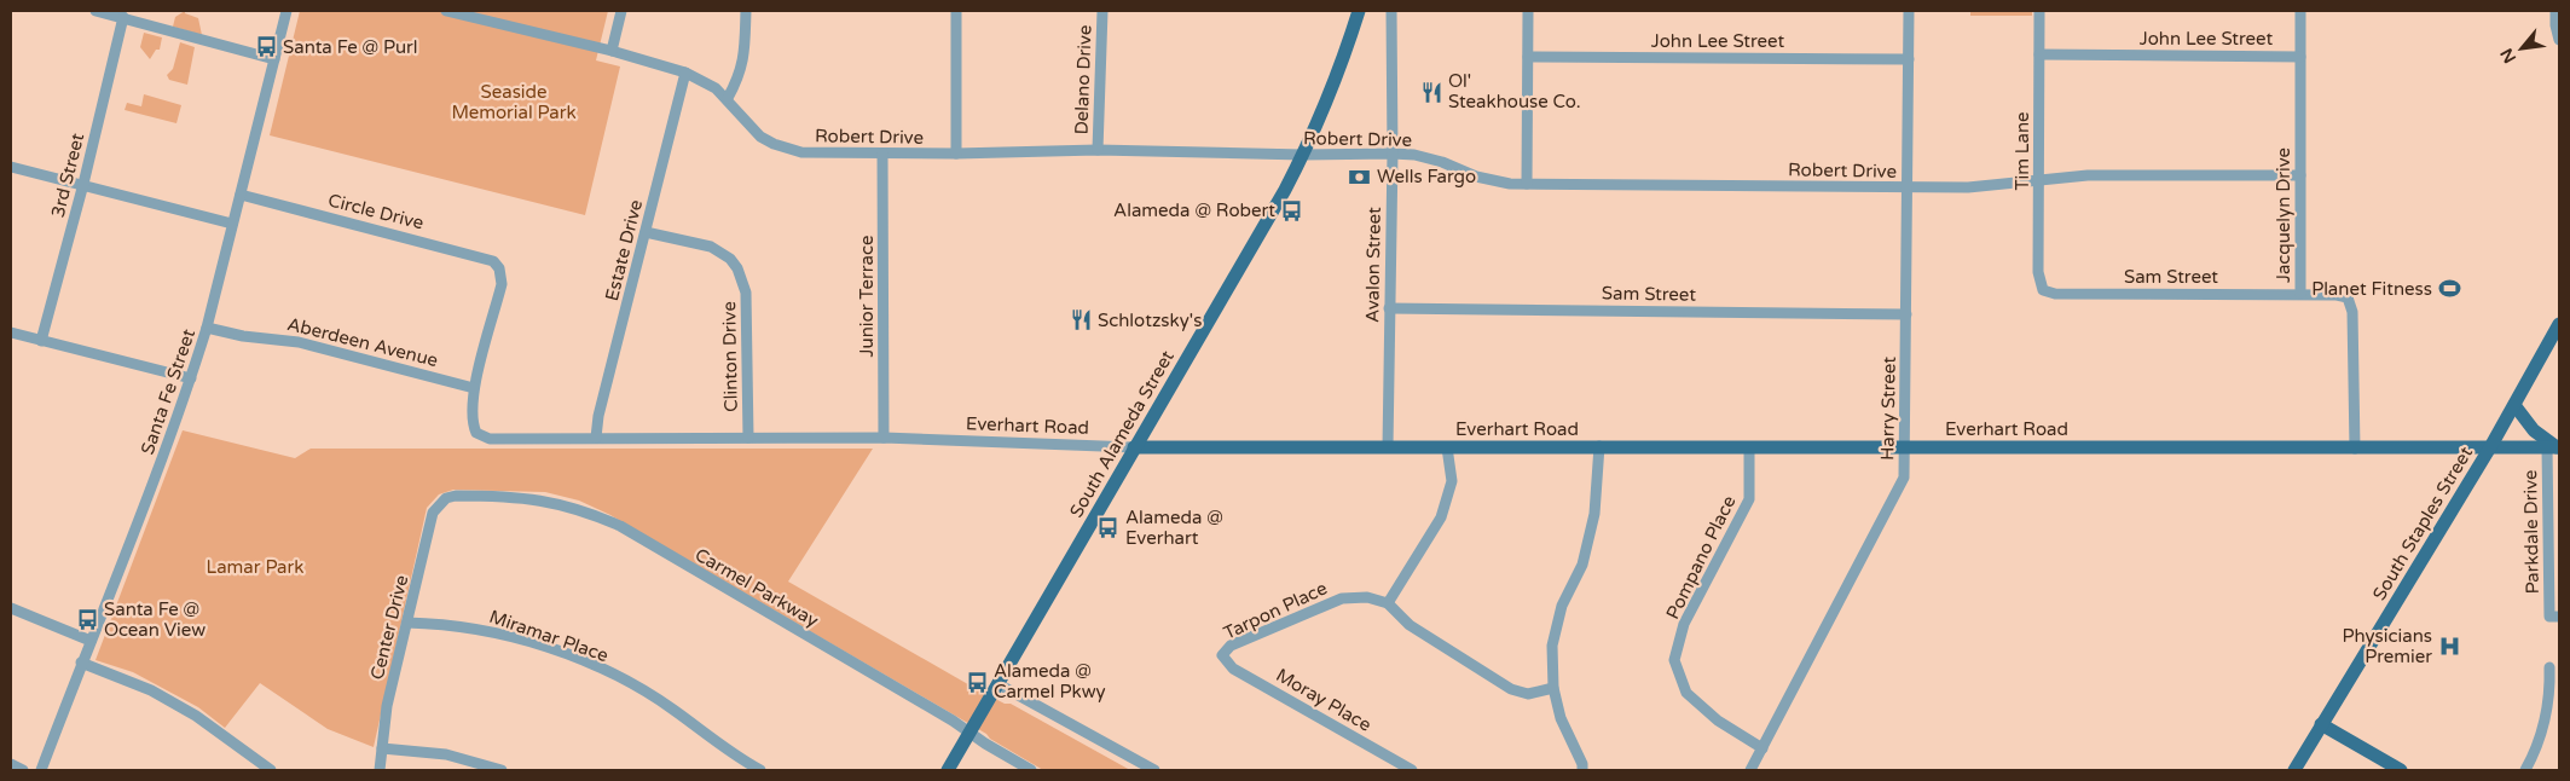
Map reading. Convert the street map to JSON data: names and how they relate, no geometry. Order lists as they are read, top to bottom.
{
  "streets": {
    "main road": ["Everhart Road", "South Alameda Street", "South Staples Street"],
    "street": [
      "John Lee Street",
      "Delano Drive",
      "Robert Drive",
      "Tim Lane",
      "3rd Street",
      "Circle Drive",
      "Jacquelyn Drive",
      "Estate Drive",
      "Avalon Street",
      "Sam Street",
      "Junior Terrace",
      "Aberdeen Avenue",
      "Clinton Drive",
      "Santa Fe Street",
      "Harry Street",
      "Parkdale Drive",
      "Pompano Place",
      "Carmel Parkway",
      "Tarpon Place",
      "Center Drive",
      "Miramar Place",
      "Moray Place"
    ]
  },
  "crossings": [
    ["John Lee Street", "Tim Lane"],
    ["John Lee Street", "Jacquelyn Drive"],
    ["John Lee Street", "Harry Street"],
    ["Delano Drive", "Robert Drive"],
    ["Robert Drive", "Tim Lane"],
    ["Robert Drive", "Jacquelyn Drive"],
    ["Robert Drive", "Estate Drive"],
    ["Robert Drive", "Avalon Street"],
    ["Robert Drive", "Junior Terrace"],
    ["Robert Drive", "Harry Street"],
    ["Robert Drive", "South Alameda Street"],
    ["Tim Lane", "Sam Street"],
    ["Circle Drive", "Aberdeen Avenue"],
    ["Circle Drive", "Santa Fe Street"],
    ["Circle Drive", "Everhart Road"],
    ["Jacquelyn Drive", "Sam Street"],
    ["Jacquelyn Drive", "Everhart Road"],
    ["Estate Drive", "Clinton Drive"],
    ["Estate Drive", "Everhart Road"],
    ["Avalon Street", "Sam Street"],
    ["Avalon Street", "Everhart Road"],
    ["Sam Street", "Harry Street"],
    ["Junior Terrace", "Everhart Road"],
    ["Aberdeen Avenue", "Santa Fe Street"],
    ["Aberdeen Avenue", "Everhart Road"],
    ["Clinton Drive", "Everhart Road"],
    ["Harry Street", "Everhart Road"],
    ["Harry Street", "Pompano Place"],
    ["Everhart Road", "South Alameda Street"],
    ["Everhart Road", "South Staples Street"],
    ["Everhart Road", "Parkdale Drive"],
    ["Everhart Road", "Pompano Place"],
    ["South Alameda Street", "Carmel Parkway"],
    ["Carmel Parkway", "Center Drive"],
    ["Tarpon Place", "Moray Place"],
    ["Center Drive", "Miramar Place"]
  ],
  "parks": ["Seaside Memorial Park", "Lamar Park"],
  "places": {
    "bus stop": [
      "Santa Fe @ Purl",
      "Alameda @ Robert",
      "Alameda @ Everhart",
      "Santa Fe @ Ocean View",
      "Alameda @ Carmel Pkwy"
    ],
    "restaurant": ["Ol' Steakhouse Co.", "Schlotzsky's"],
    "bank": ["Wells Fargo"],
    "sports": ["Planet Fitness"],
    "hospital": ["Physicians Premier"]
  },
  "north": "bottom left"
}
